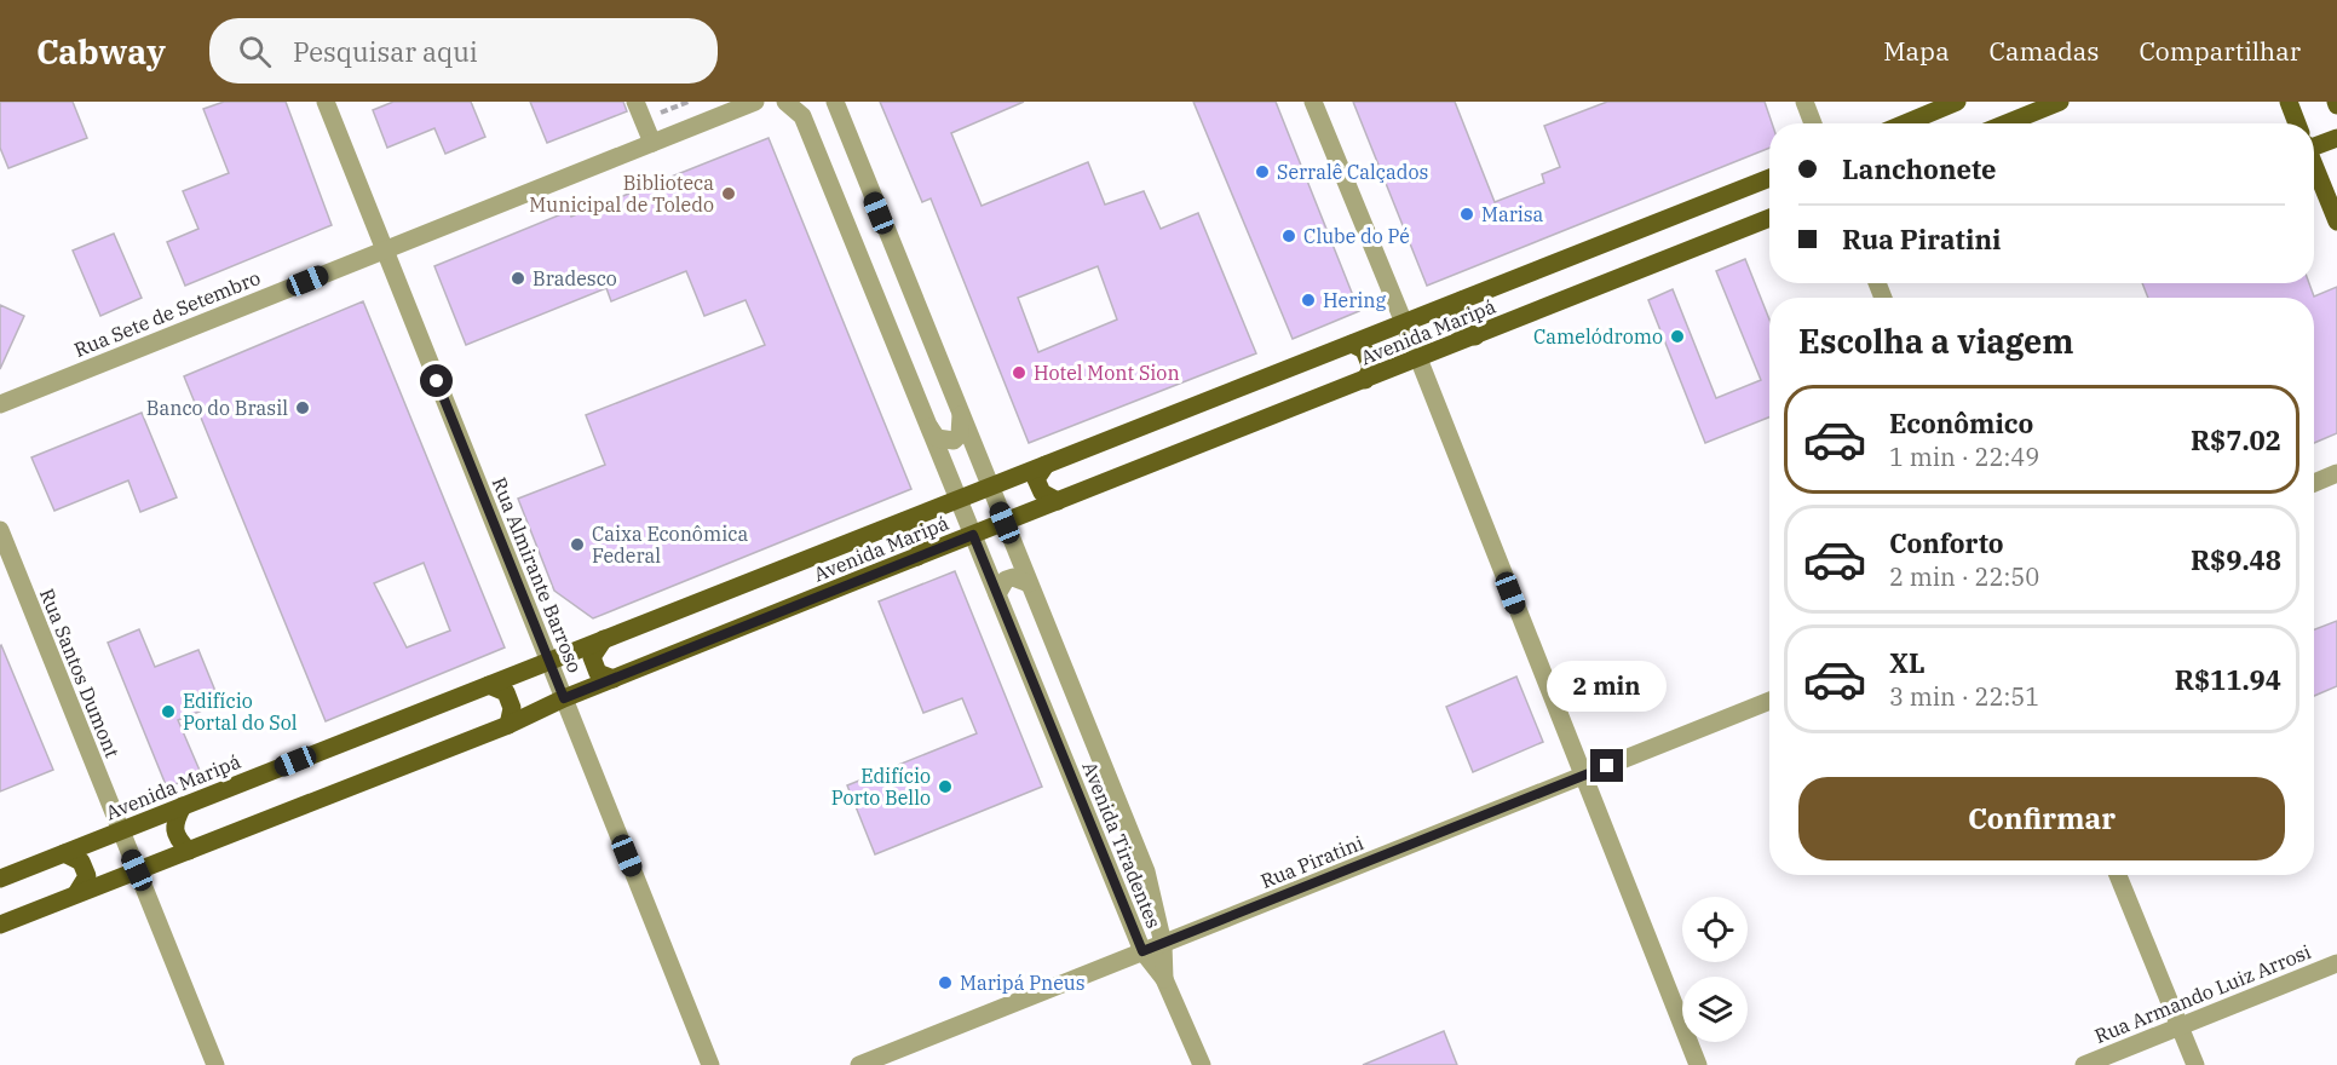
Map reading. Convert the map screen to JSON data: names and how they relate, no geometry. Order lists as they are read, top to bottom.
{
  "streets": {
    "main road": ["Avenida Maripá"],
    "street": [
      "Rua Sete de Setembro",
      "Rua Almirante Barroso",
      "Rua Santos Dumont",
      "Avenida Tiradentes",
      "Rua Piratini",
      "Rua Armando Luiz Arrosi"
    ]
  },
  "crossings": [
    ["Rua Sete de Setembro", "Rua Almirante Barroso"],
    ["Avenida Maripá", "Rua Almirante Barroso"],
    ["Avenida Maripá", "Rua Santos Dumont"],
    ["Avenida Maripá", "Avenida Tiradentes"],
    ["Avenida Tiradentes", "Rua Piratini"]
  ],
  "places": [
    "Serralê Calçados",
    "Biblioteca Municipal de Toledo",
    "Marisa",
    "Clube do Pé",
    "Bradesco",
    "Hering",
    "Camelódromo",
    "Hotel Mont Sion",
    "Banco do Brasil",
    "Caixa Econômica Federal",
    "Edifício Portal do Sol",
    "Edifício Porto Bello",
    "Maripá Pneus"
  ],
  "page": {
    "header": "Cabway",
    "search": "Pesquisar aqui",
    "nav": ["Mapa", "Camadas", "Compartilhar"],
    "banner": ["Lanchonete", "Rua Piratini"],
    "heading": "Escolha a viagem",
    "list": [
      {
        "name": "Econômico",
        "note": "1 min · 22:49",
        "value": "R$7.02"
      },
      {
        "name": "Conforto",
        "note": "2 min · 22:50",
        "value": "R$9.48"
      },
      {
        "name": "XL",
        "note": "3 min · 22:51",
        "value": "R$11.94"
      }
    ],
    "bubble": "2 min",
    "buttons": "Confirmar"
  }
}
